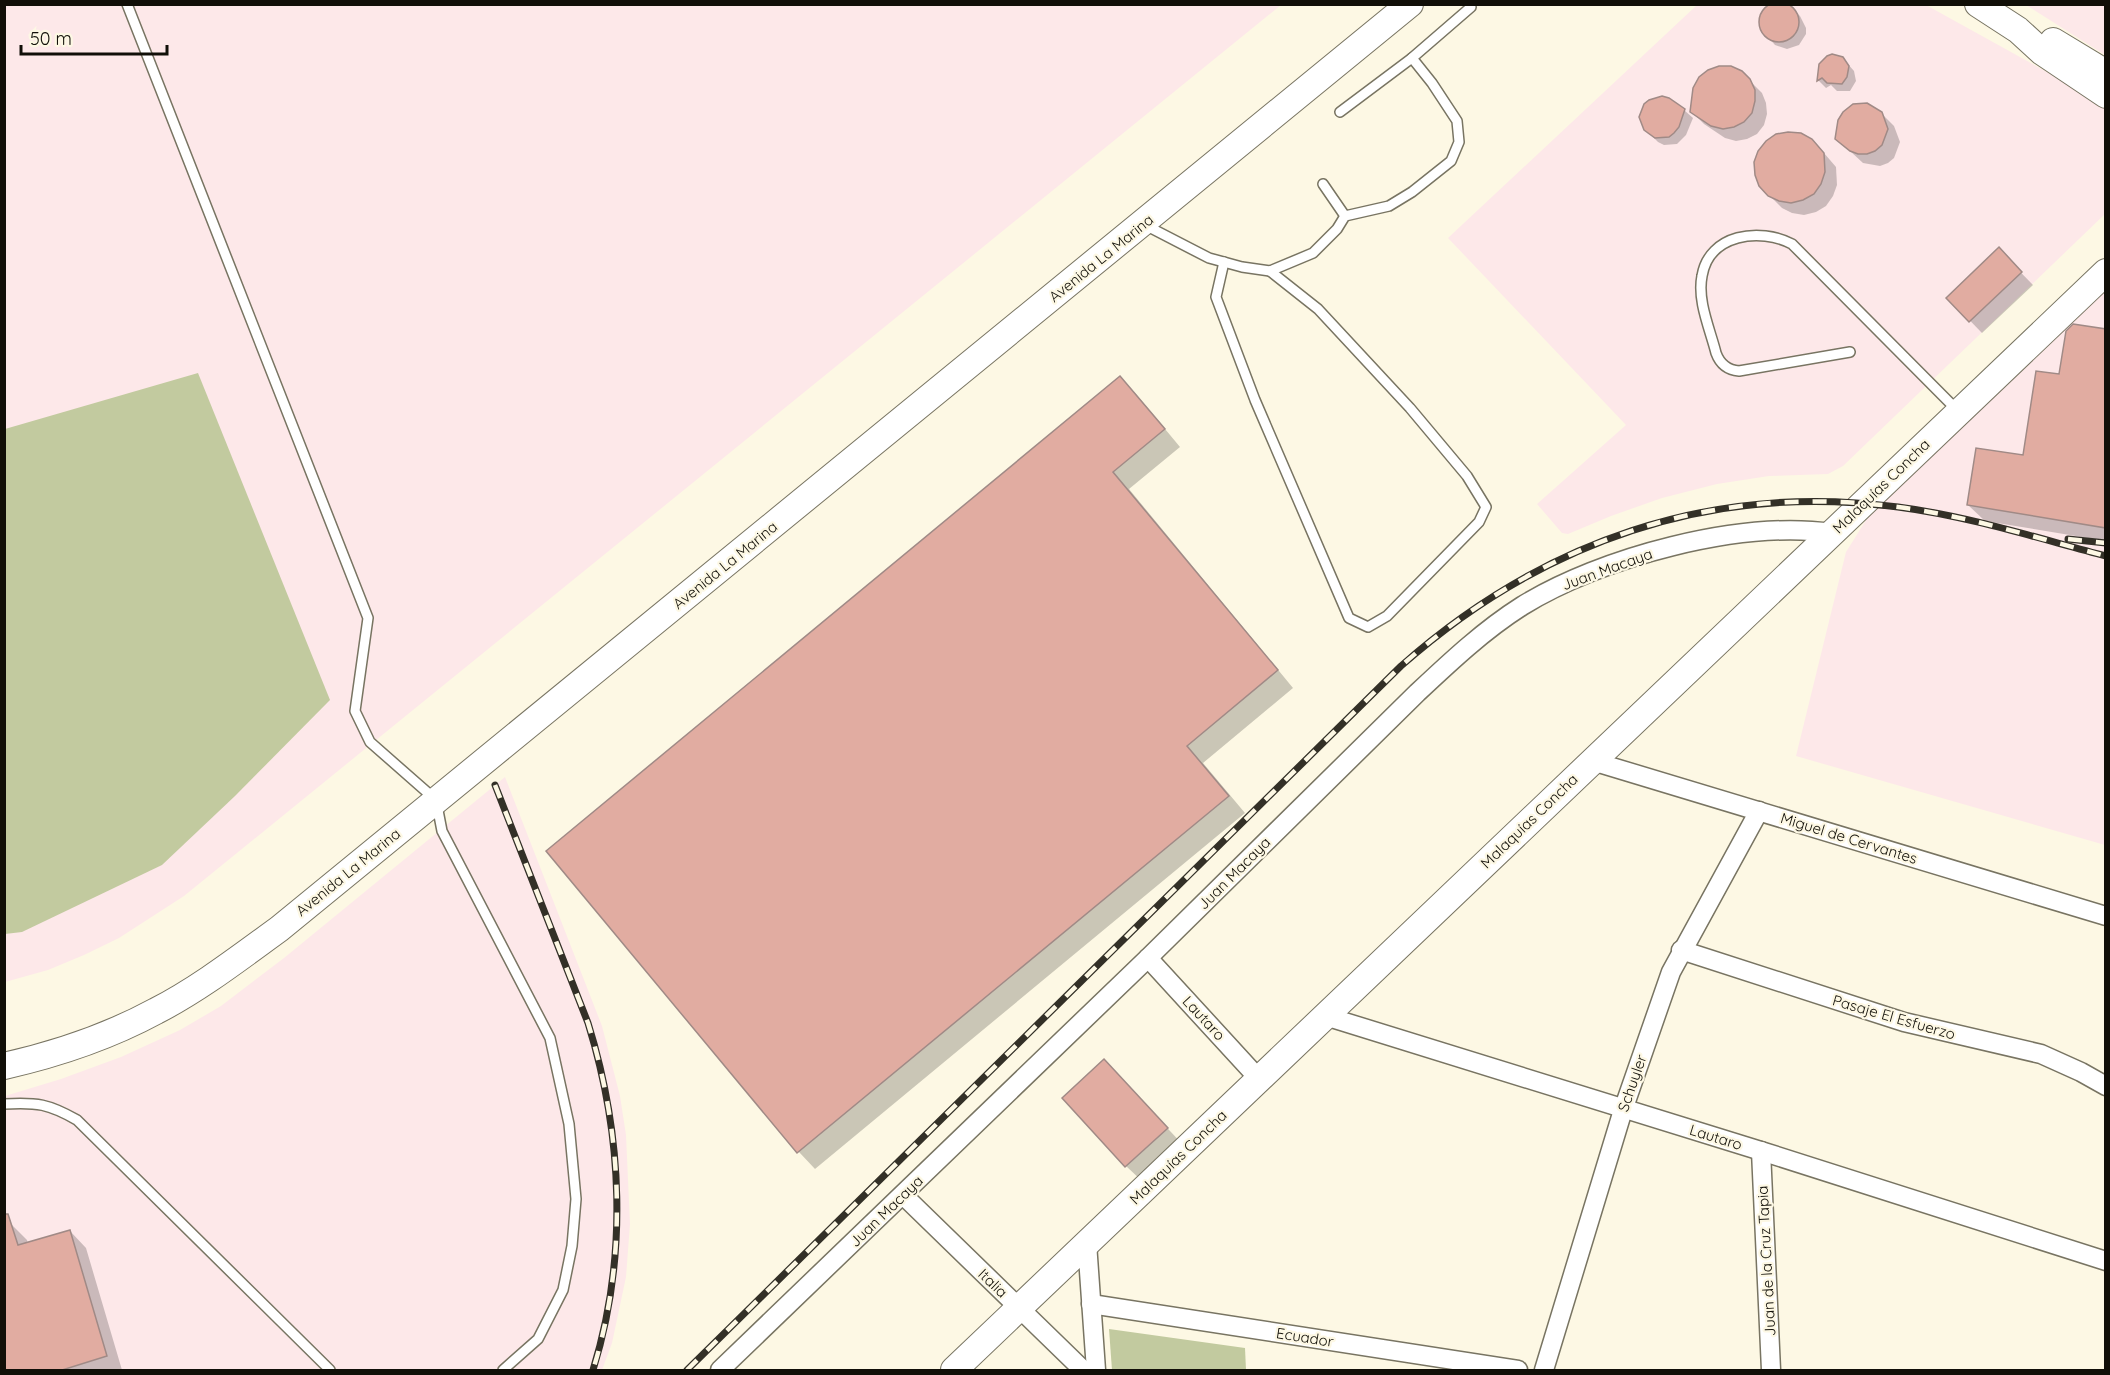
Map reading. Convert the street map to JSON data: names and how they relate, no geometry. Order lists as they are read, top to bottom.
{
  "streets": {
    "main road": ["Avenida La Marina", "Malaquías Concha"],
    "street": [
      "Juan Macaya",
      "Miguel de Cervantes",
      "Pasaje El Esfuerzo",
      "Lautaro",
      "Schuyler",
      "Juan de la Cruz Tapia",
      "Italia",
      "Ecuador"
    ]
  },
  "crossings": [
    ["Malaquías Concha", "Juan Macaya"],
    ["Malaquías Concha", "Miguel de Cervantes"],
    ["Malaquías Concha", "Lautaro"],
    ["Malaquías Concha", "Italia"],
    ["Juan Macaya", "Lautaro"],
    ["Juan Macaya", "Italia"],
    ["Miguel de Cervantes", "Schuyler"],
    ["Pasaje El Esfuerzo", "Schuyler"],
    ["Lautaro", "Schuyler"],
    ["Lautaro", "Juan de la Cruz Tapia"]
  ],
  "scale_bar": "50 m"
}
